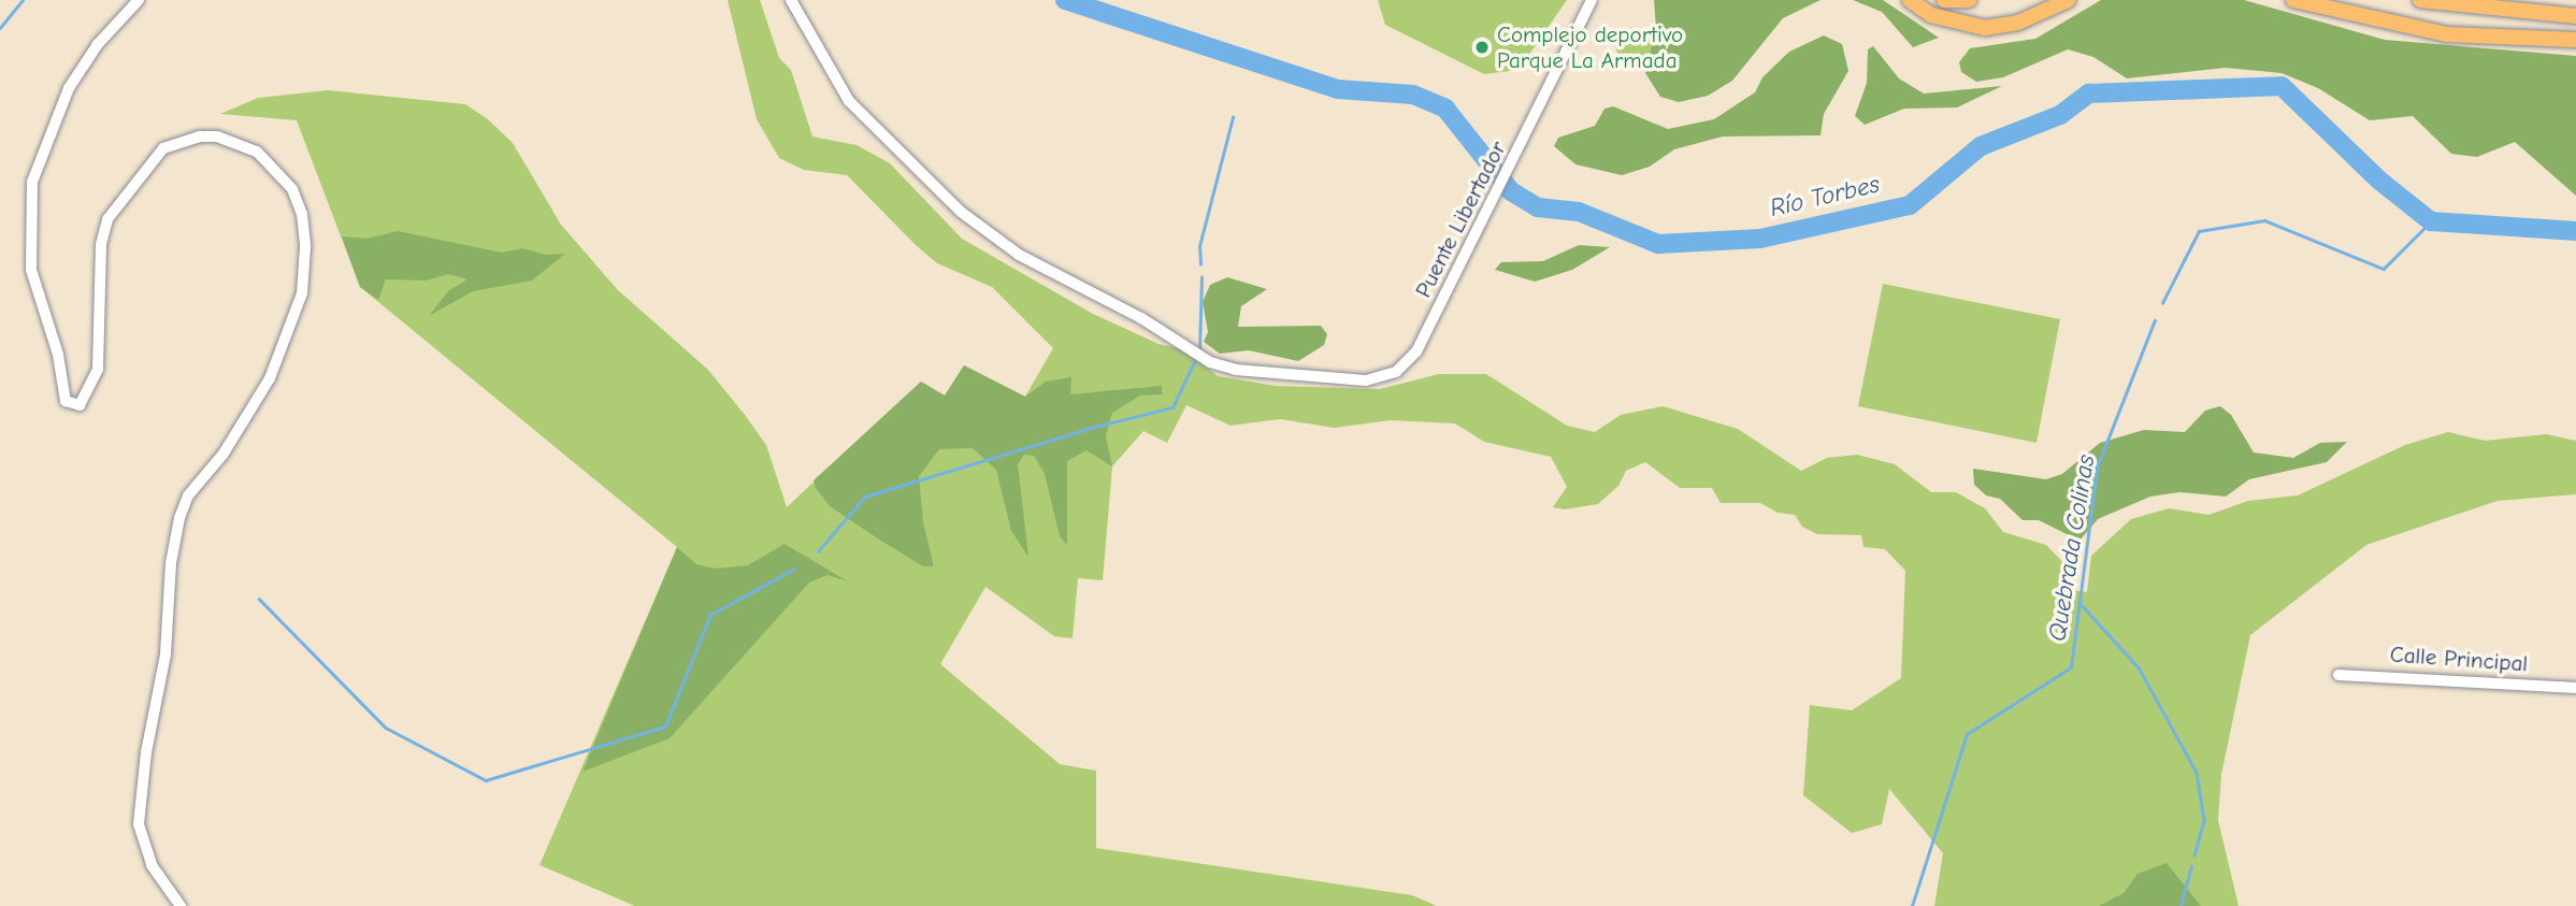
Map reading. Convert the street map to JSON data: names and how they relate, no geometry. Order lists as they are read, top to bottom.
{
  "streets": {
    "street": ["Puente Libertador", "Calle Principal"]
  },
  "water": ["Río Torbes", "Quebrada Colinas"],
  "places": ["Complejo deportivo Parque La Armada"]
}
